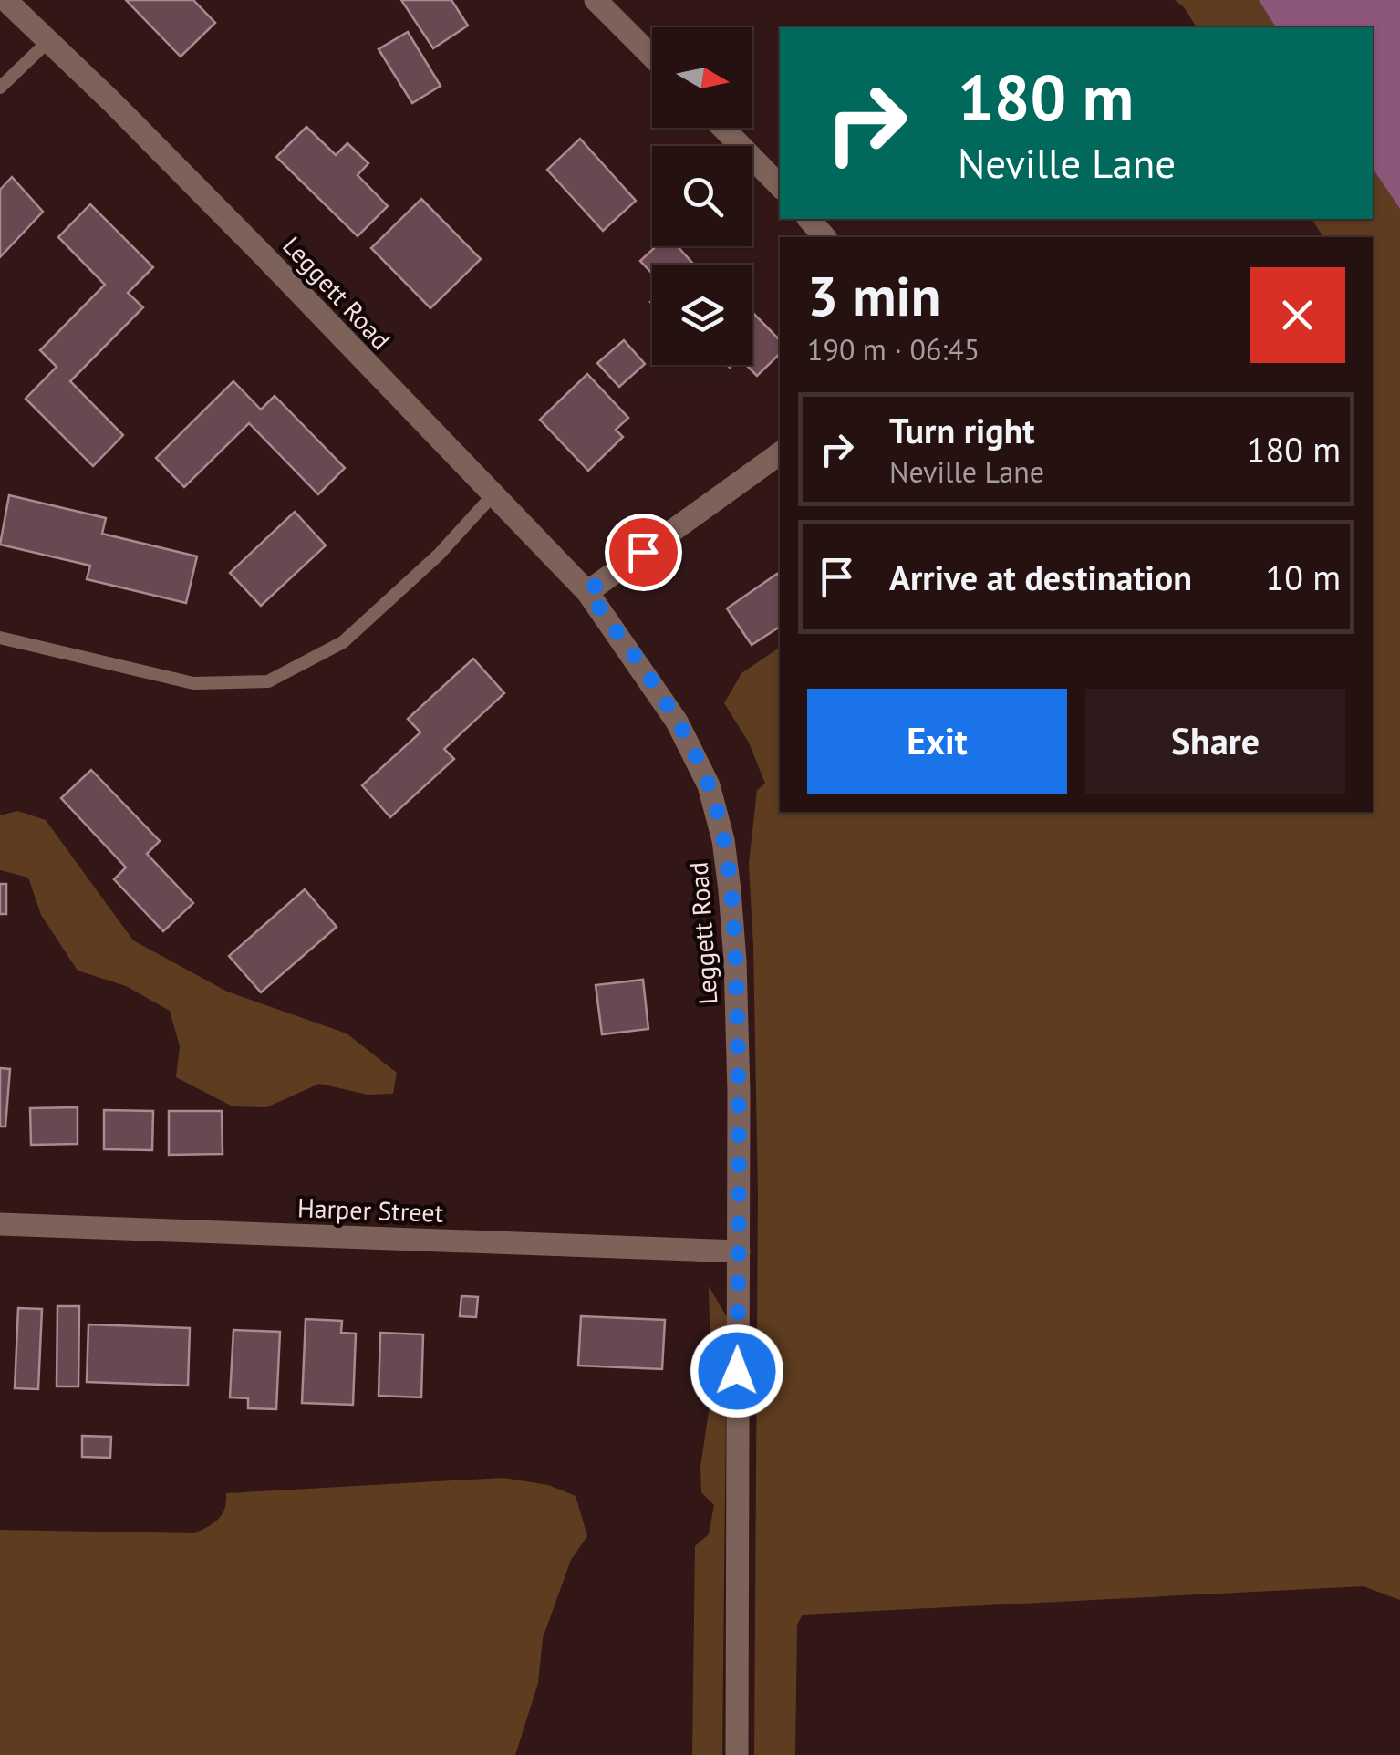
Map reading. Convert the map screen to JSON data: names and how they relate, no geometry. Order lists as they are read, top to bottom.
{
  "streets": {
    "street": ["Leggett Road", "Harper Street"]
  },
  "crossings": [
    ["Leggett Road", "Harper Street"]
  ],
  "north": "right",
  "page": {
    "turn": ["180 m", "Neville Lane"],
    "heading": ["3 min", "190 m · 06:45"],
    "list": [
      {
        "name": "Turn right",
        "note": "Neville Lane",
        "value": "180 m"
      },
      {
        "name": "Arrive at destination",
        "value": "10 m"
      }
    ],
    "buttons": ["Exit", "Share"]
  }
}
